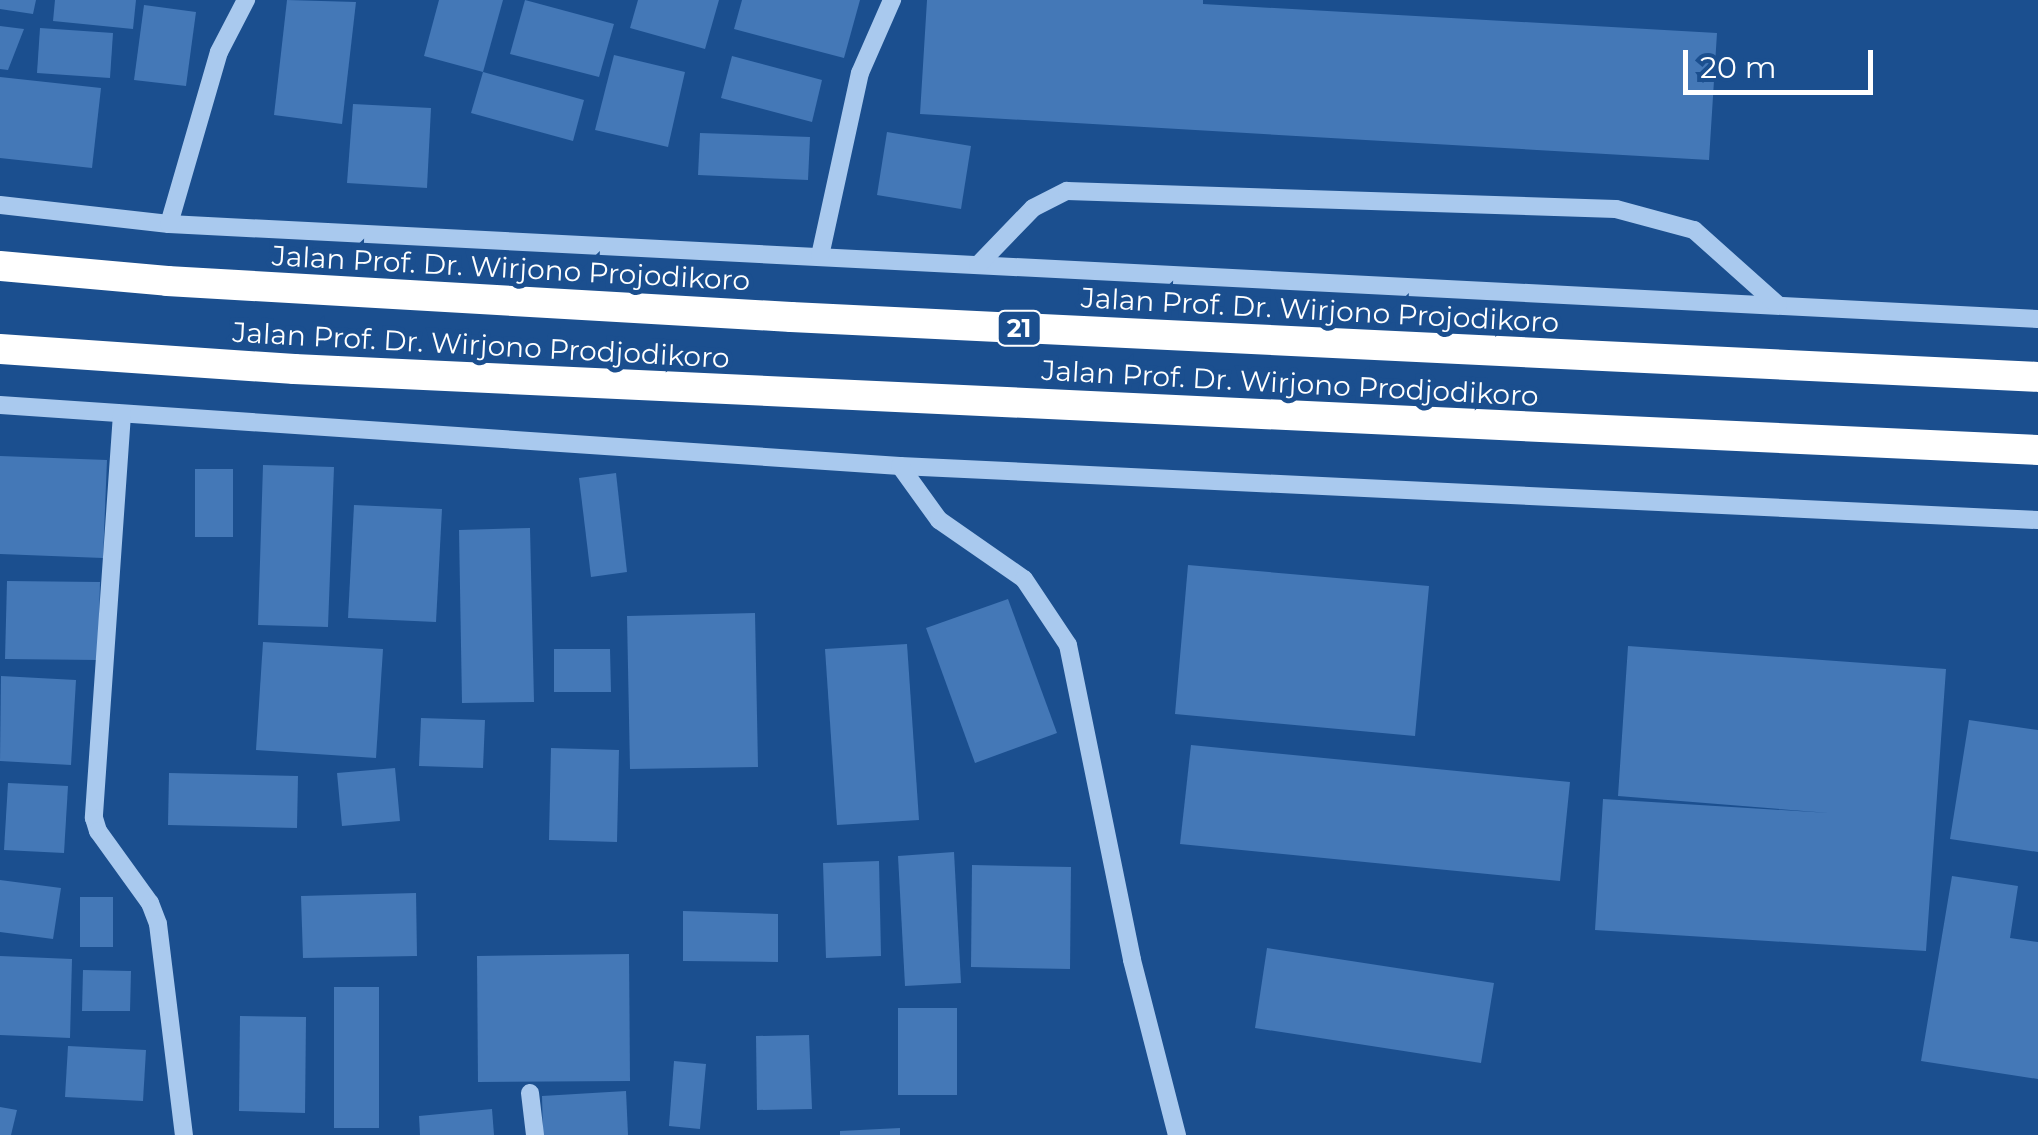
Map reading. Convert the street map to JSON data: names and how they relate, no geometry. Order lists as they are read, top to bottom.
{
  "streets": {
    "highway": ["Jalan Prof. Dr. Wirjono Projodikoro", "21", "Jalan Prof. Dr. Wirjono Prodjodikoro"]
  },
  "scale_bar": "20 m"
}
